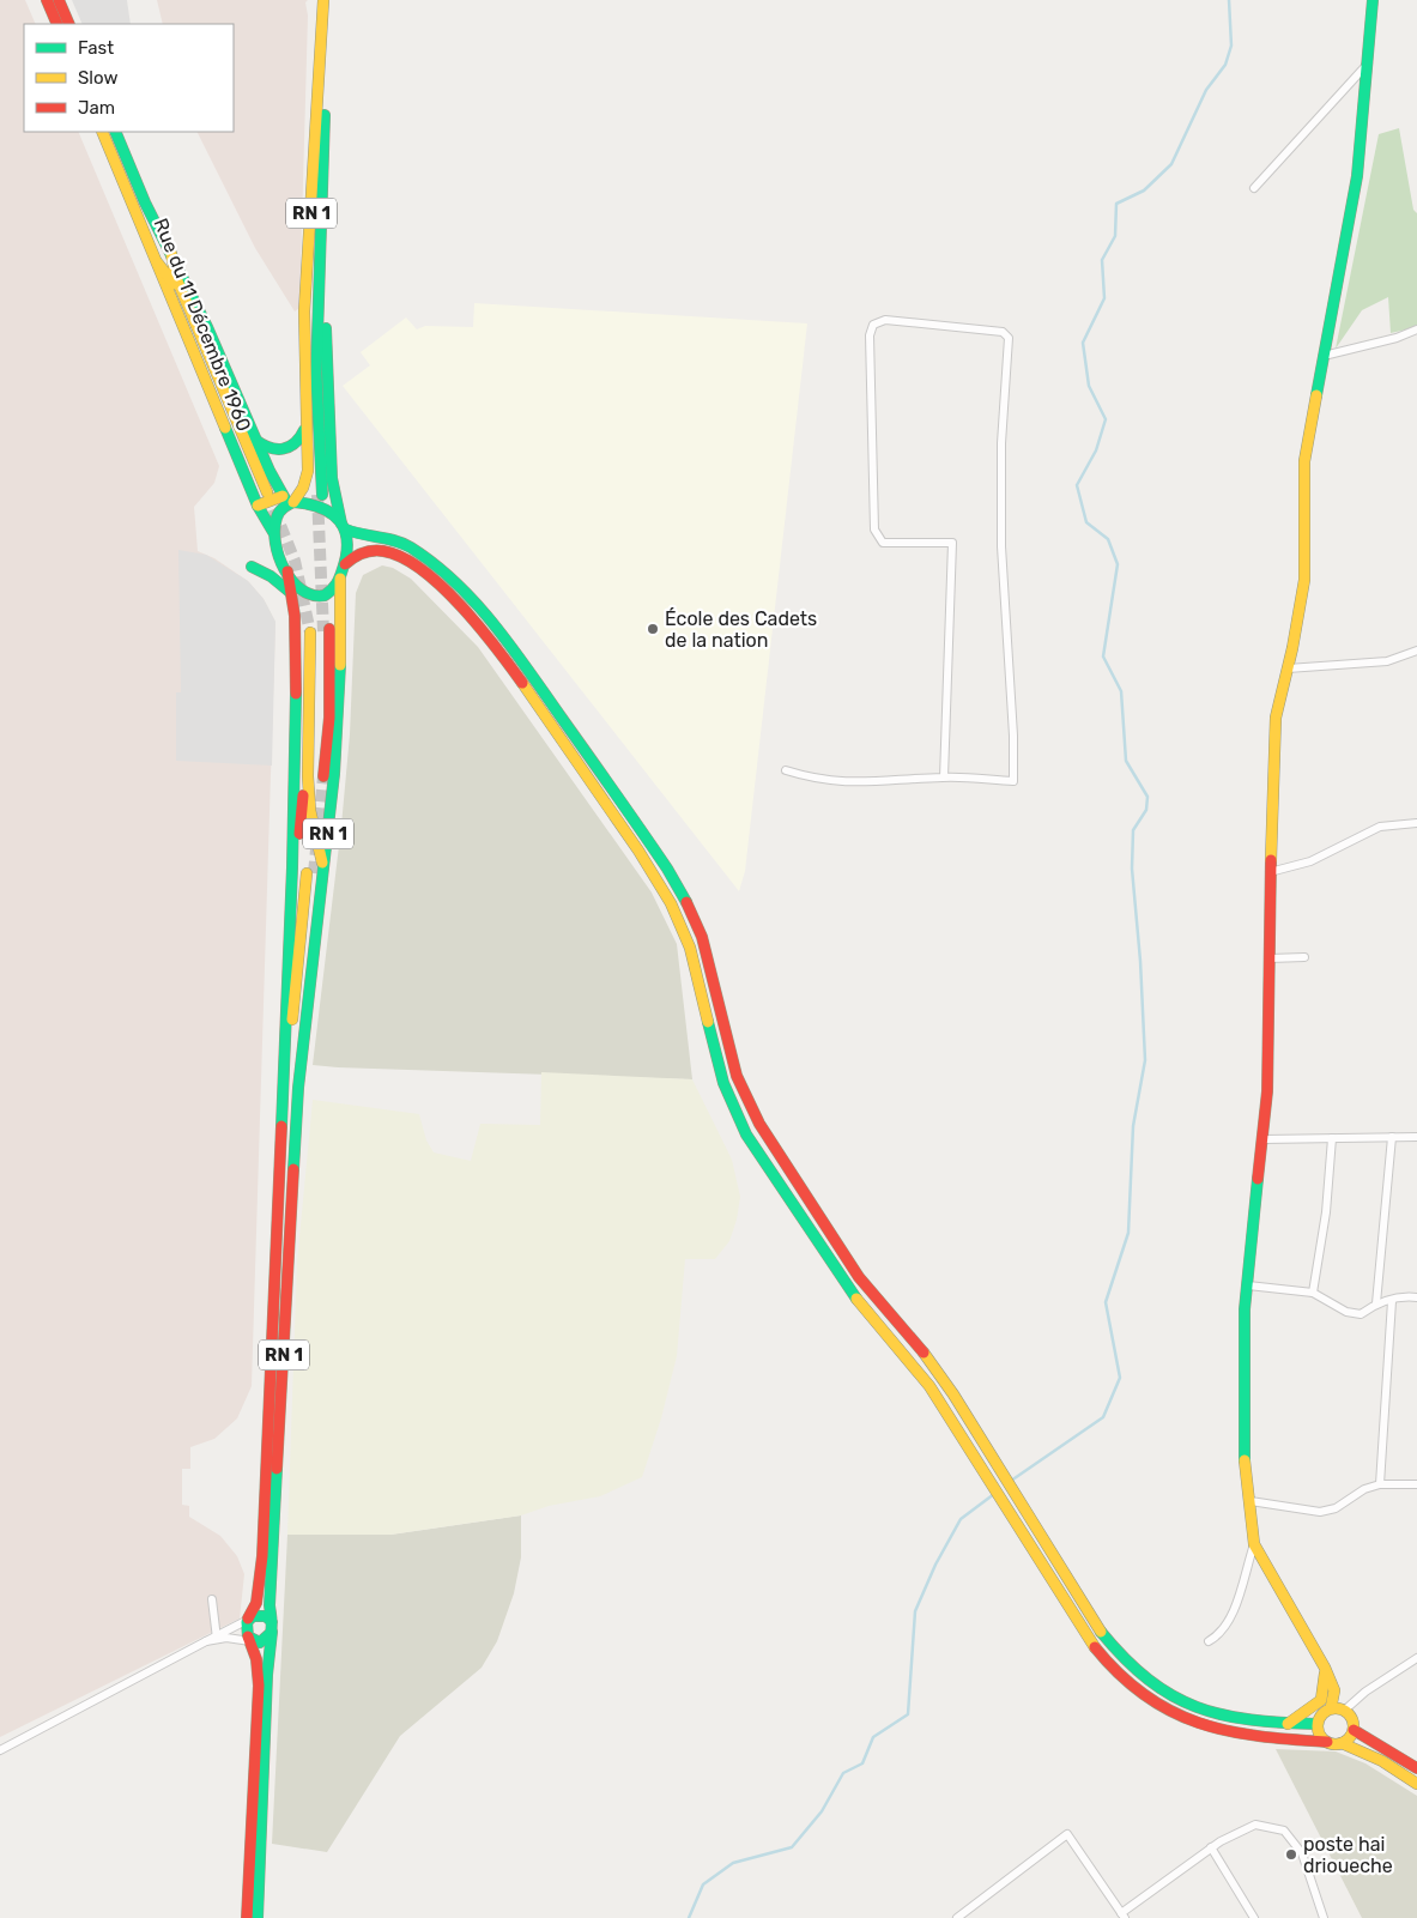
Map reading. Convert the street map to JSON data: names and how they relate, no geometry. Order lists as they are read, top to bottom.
{
  "streets": {
    "main road": ["RN 1", "Rue du 11 Décembre 1960"]
  },
  "crossings": [
    ["RN 1", "Rue du 11 Décembre 1960"]
  ],
  "places": ["École des Cadets de la nation", "poste hai drioueche"],
  "legend": ["Fast", "Slow", "Jam"]
}
